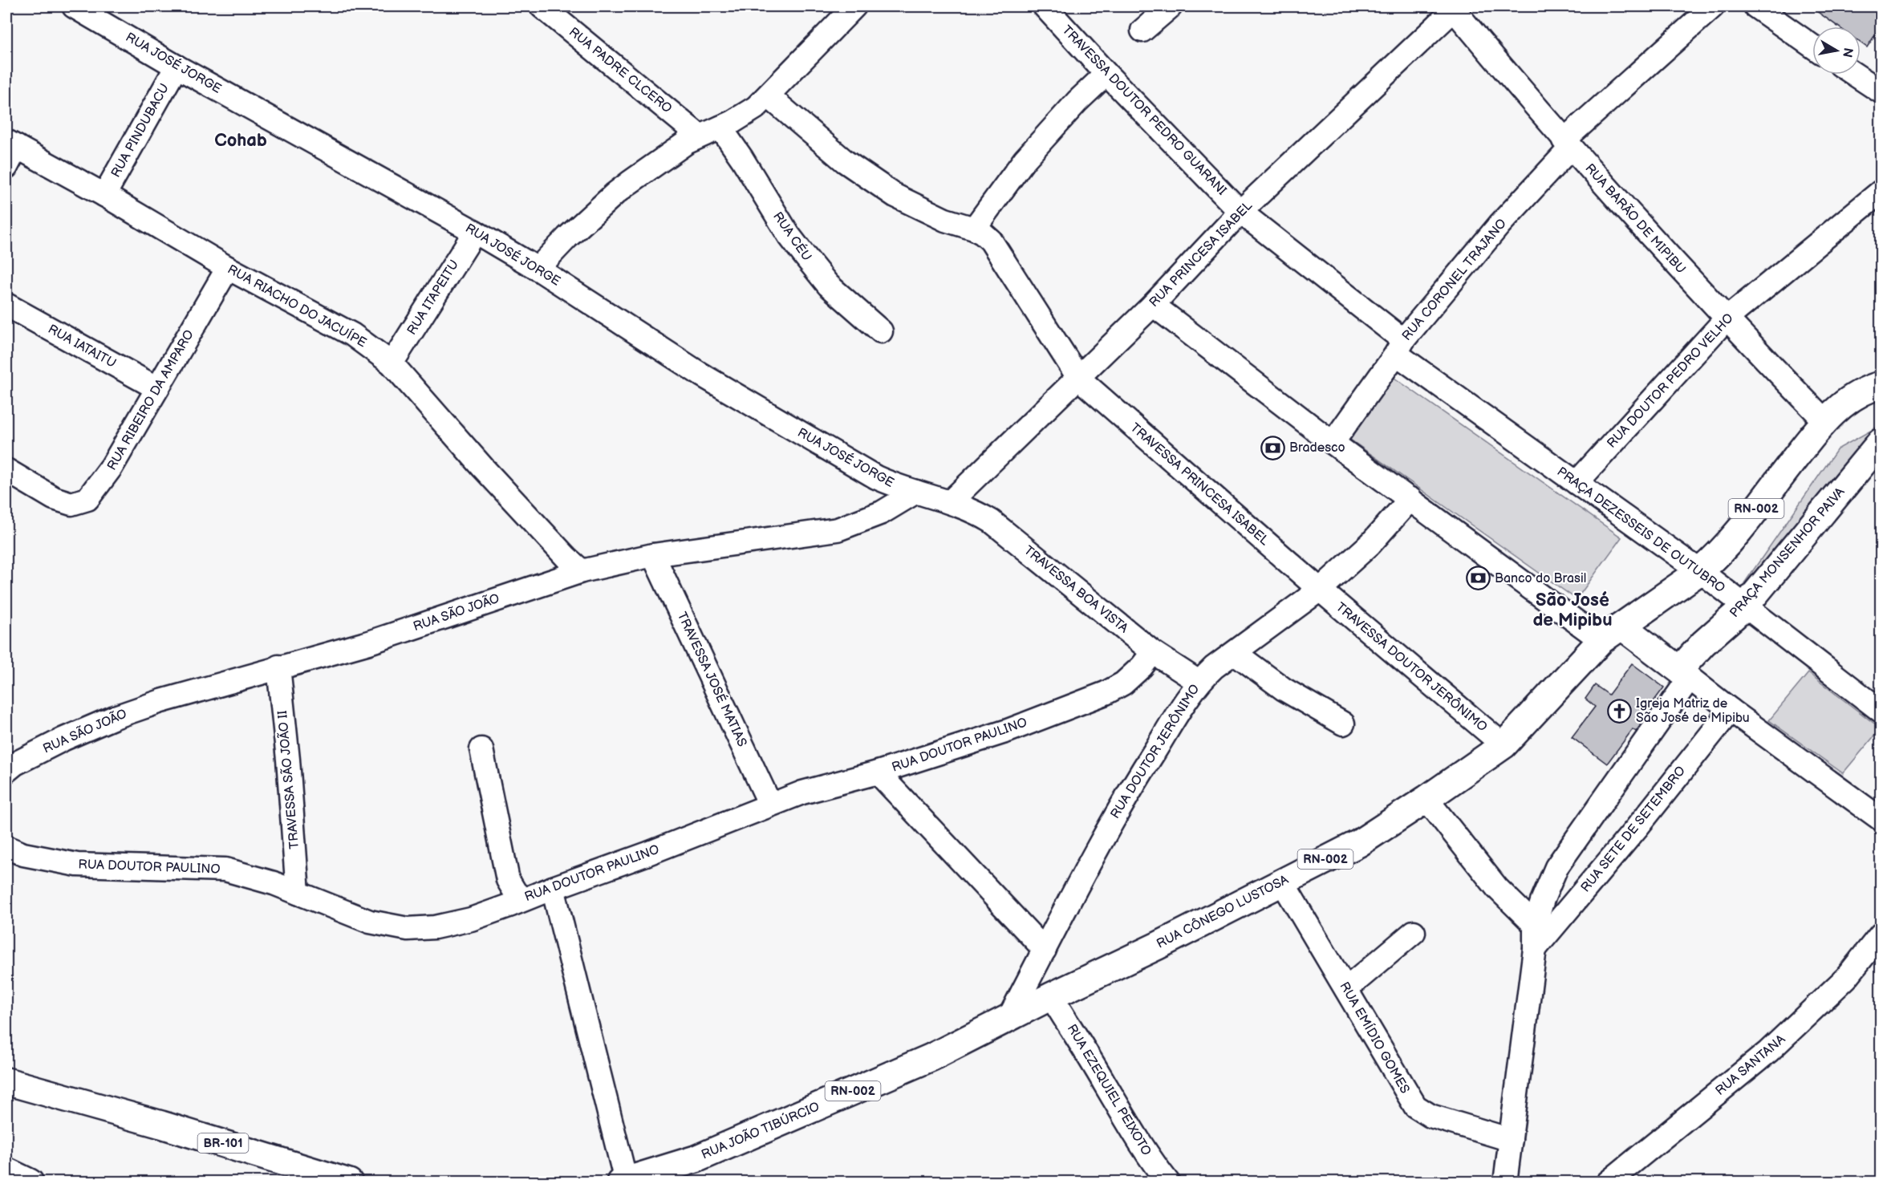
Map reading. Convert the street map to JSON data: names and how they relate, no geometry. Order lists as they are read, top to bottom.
{
  "streets": {
    "main road": [
      "RN-002",
      "PRAÇA MONSENHOR PAIVA",
      "RUA CÔNEGO LUSTOSA",
      "RUA JOÃO TIBÚRCIO",
      "BR-101"
    ],
    "street": [
      "RUA JOSÉ JORGE",
      "RUA PADRE CLCERO",
      "TRAVESSA DOUTOR PEDRO GUARANI",
      "RUA PINDUBACU",
      "RUA BARÃO DE MIPIBU",
      "RUA CÉU",
      "RUA PRINCESA ISABEL",
      "RUA CORONEL TRAJANO",
      "RUA ITAPEITU",
      "RUA RIACHO DO JACUÍPE",
      "RUA IATAITU",
      "RUA DOUTOR PEDRO VELHO",
      "RUA RIBEIRO DA AMPARO",
      "TRAVESSA PRINCESA ISABEL",
      "PRAÇA DEZESSEIS DE OUTUBRO",
      "TRAVESSA BOA VISTA",
      "RUA SÃO JOÃO",
      "TRAVESSA DOUTOR JERÔNIMO",
      "TRAVESSA JOSÉ MATIAS",
      "RUA DOUTOR PAULINO",
      "RUA DOUTOR JERÔNIMO",
      "TRAVESSA SÃO JOÃO II",
      "RUA SETE DE SETEMBRO",
      "RUA EMÍDIO GOMES",
      "RUA SANTANA",
      "RUA EZEQUIEL PEIXOTO"
    ]
  },
  "crossings": [
    ["RUA JOSÉ JORGE", "RUA PINDUBACU"],
    ["RUA JOSÉ JORGE", "RUA PRINCESA ISABEL"],
    ["RUA JOSÉ JORGE", "RUA ITAPEITU"],
    ["RUA JOSÉ JORGE", "TRAVESSA BOA VISTA"],
    ["RUA JOSÉ JORGE", "RUA SÃO JOÃO"],
    ["TRAVESSA DOUTOR PEDRO GUARANI", "RUA PRINCESA ISABEL"],
    ["TRAVESSA DOUTOR PEDRO GUARANI", "RUA CORONEL TRAJANO"],
    ["TRAVESSA DOUTOR PEDRO GUARANI", "PRAÇA DEZESSEIS DE OUTUBRO"],
    ["RUA PINDUBACU", "RUA RIACHO DO JACUÍPE"],
    ["RUA BARÃO DE MIPIBU", "RUA PRINCESA ISABEL"],
    ["RUA BARÃO DE MIPIBU", "RUA CORONEL TRAJANO"],
    ["RUA BARÃO DE MIPIBU", "RUA DOUTOR PEDRO VELHO"],
    ["RUA BARÃO DE MIPIBU", "RN-002"],
    ["RUA PRINCESA ISABEL", "TRAVESSA PRINCESA ISABEL"],
    ["RUA PRINCESA ISABEL", "TRAVESSA BOA VISTA"],
    ["RUA CORONEL TRAJANO", "PRAÇA DEZESSEIS DE OUTUBRO"],
    ["RUA ITAPEITU", "RUA RIACHO DO JACUÍPE"],
    ["RUA RIACHO DO JACUÍPE", "RUA RIBEIRO DA AMPARO"],
    ["RUA RIACHO DO JACUÍPE", "RUA SÃO JOÃO"],
    ["RUA IATAITU", "RUA RIBEIRO DA AMPARO"],
    ["RUA DOUTOR PEDRO VELHO", "PRAÇA DEZESSEIS DE OUTUBRO"],
    ["TRAVESSA PRINCESA ISABEL", "TRAVESSA DOUTOR JERÔNIMO"],
    ["TRAVESSA PRINCESA ISABEL", "RUA DOUTOR JERÔNIMO"],
    ["RN-002", "PRAÇA DEZESSEIS DE OUTUBRO"],
    ["RN-002", "RUA CÔNEGO LUSTOSA"],
    ["PRAÇA DEZESSEIS DE OUTUBRO", "PRAÇA MONSENHOR PAIVA"],
    ["TRAVESSA BOA VISTA", "RUA DOUTOR PAULINO"],
    ["TRAVESSA BOA VISTA", "RUA DOUTOR JERÔNIMO"],
    ["RUA SÃO JOÃO", "TRAVESSA JOSÉ MATIAS"],
    ["RUA SÃO JOÃO", "TRAVESSA SÃO JOÃO II"],
    ["TRAVESSA DOUTOR JERÔNIMO", "RUA DOUTOR JERÔNIMO"],
    ["TRAVESSA DOUTOR JERÔNIMO", "RUA CÔNEGO LUSTOSA"],
    ["TRAVESSA JOSÉ MATIAS", "RUA DOUTOR PAULINO"],
    ["RUA DOUTOR PAULINO", "TRAVESSA SÃO JOÃO II"],
    ["RUA DOUTOR JERÔNIMO", "RUA CÔNEGO LUSTOSA"],
    ["RUA DOUTOR JERÔNIMO", "RUA JOÃO TIBÚRCIO"],
    ["RUA CÔNEGO LUSTOSA", "RUA EMÍDIO GOMES"],
    ["RUA CÔNEGO LUSTOSA", "RUA EZEQUIEL PEIXOTO"],
    ["RUA CÔNEGO LUSTOSA", "RUA JOÃO TIBÚRCIO"]
  ],
  "districts": ["Cohab", "São José de Mipibu"],
  "places": {
    "bank": ["Bradesco", "Banco do Brasil"],
    "church": ["Igreja Matriz de São José de Mipibu"]
  },
  "north": "right"
}
